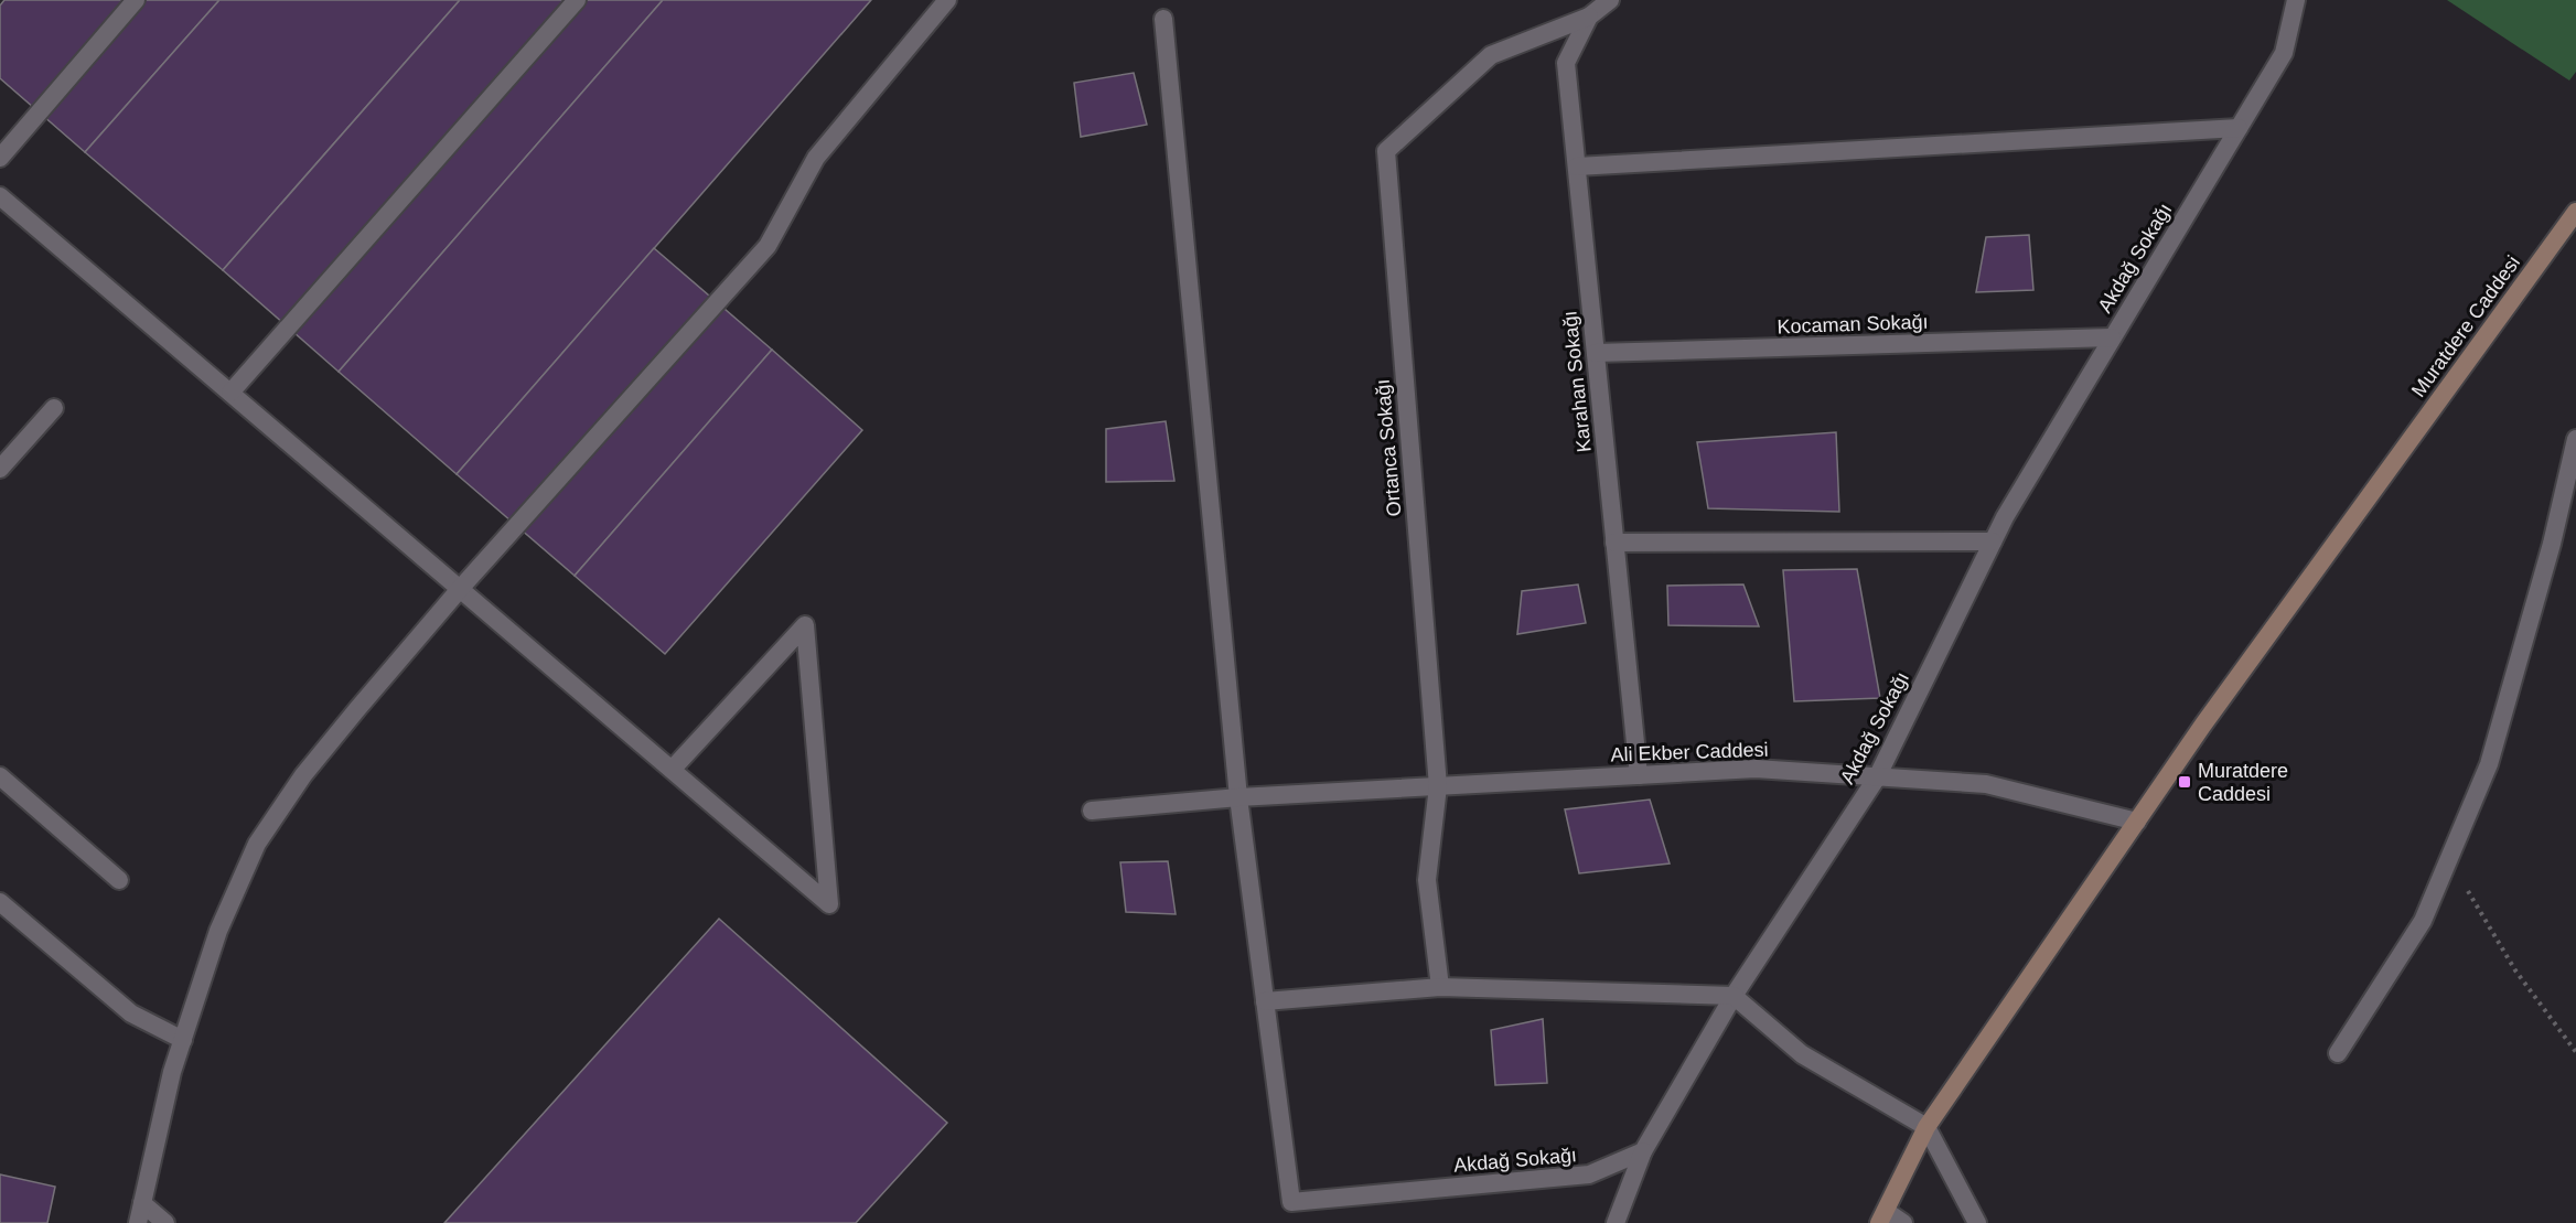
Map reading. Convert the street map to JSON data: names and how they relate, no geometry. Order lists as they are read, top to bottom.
{
  "streets": {
    "main road": ["Muratdere Caddesi"],
    "street": [
      "Akdağ Sokağı",
      "Kocaman Sokağı",
      "Karahan Sokağı",
      "Ortanca Sokağı",
      "Ali Ekber Caddesi"
    ]
  },
  "crossings": [
    ["Akdağ Sokağı", "Kocaman Sokağı"],
    ["Akdağ Sokağı", "Ali Ekber Caddesi"],
    ["Kocaman Sokağı", "Karahan Sokağı"],
    ["Muratdere Caddesi", "Ali Ekber Caddesi"],
    ["Karahan Sokağı", "Ortanca Sokağı"],
    ["Karahan Sokağı", "Ali Ekber Caddesi"],
    ["Ortanca Sokağı", "Ali Ekber Caddesi"]
  ],
  "places": {
    "transit": ["Muratdere Caddesi"]
  }
}
